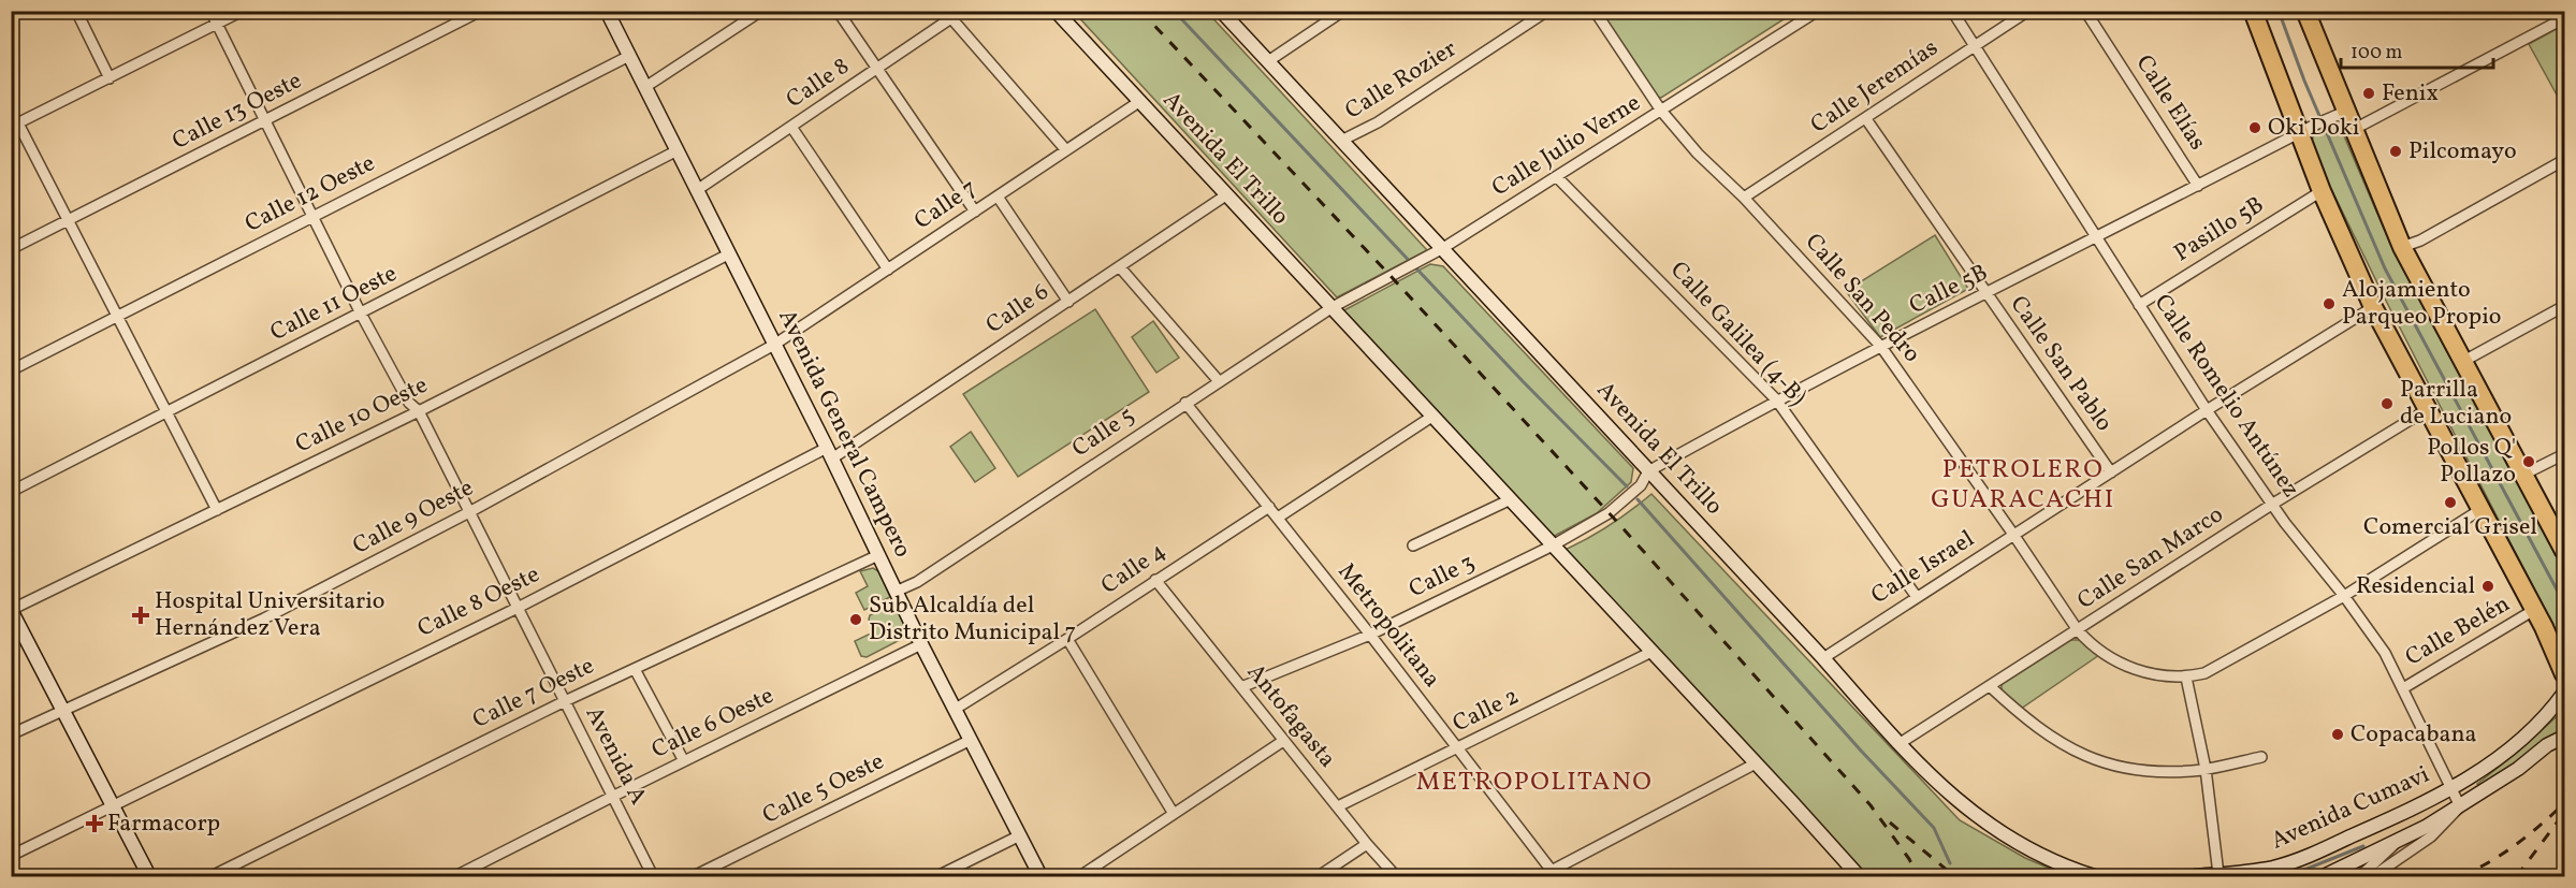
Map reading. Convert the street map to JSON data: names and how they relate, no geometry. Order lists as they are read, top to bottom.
{
  "streets": {
    "main road": ["Avenida El Trillo", "Avenida General Campero", "Avenida Cumavi"],
    "street": [
      "Calle Rozier",
      "Calle 8",
      "Calle Jeremías",
      "Calle Elías",
      "Calle 13 Oeste",
      "Calle Julio Verne",
      "Calle 12 Oeste",
      "Calle 7",
      "Pasillo 5B",
      "Calle 5B",
      "Calle San Pedro",
      "Calle 11 Oeste",
      "Calle 6",
      "Calle Galilea (4-B)",
      "Calle San Pablo",
      "Calle Romelio Antúnez",
      "Calle 10 Oeste",
      "Calle 5",
      "Calle 9 Oeste",
      "Calle San Marco",
      "Calle Israel",
      "Calle 4",
      "Calle 3",
      "Calle 8 Oeste",
      "Metropolitana",
      "Calle Belén",
      "Calle 7 Oeste",
      "Calle 2",
      "Antofagasta",
      "Calle 6 Oeste",
      "Avenida A",
      "Calle 5 Oeste"
    ]
  },
  "crossings": [
    ["Calle Rozier", "Avenida El Trillo"],
    ["Calle 8", "Avenida General Campero"],
    ["Calle Jeremías", "Calle San Pedro"],
    ["Calle Jeremías", "Calle San Pablo"],
    ["Calle Jeremías", "Calle Romelio Antúnez"],
    ["Calle Elías", "Calle 5B"],
    ["Calle 13 Oeste", "Avenida A"],
    ["Calle Julio Verne", "Avenida El Trillo"],
    ["Calle Julio Verne", "Calle San Pedro"],
    ["Calle Julio Verne", "Calle Galilea (4-B)"],
    ["Calle Julio Verne", "Calle 5"],
    ["Avenida El Trillo", "Calle 7"],
    ["Avenida El Trillo", "Calle 5B"],
    ["Avenida El Trillo", "Calle 6"],
    ["Avenida El Trillo", "Calle 5"],
    ["Avenida El Trillo", "Calle San Marco"],
    ["Avenida El Trillo", "Calle Israel"],
    ["Avenida El Trillo", "Calle 3"],
    ["Avenida El Trillo", "Calle 2"],
    ["Calle 12 Oeste", "Avenida General Campero"],
    ["Calle 12 Oeste", "Avenida A"],
    ["Calle 7", "Avenida General Campero"],
    ["Calle 7", "Calle 9 Oeste"],
    ["Pasillo 5B", "Calle Romelio Antúnez"],
    ["Calle 5B", "Calle San Pedro"],
    ["Calle 5B", "Calle Galilea (4-B)"],
    ["Calle 5B", "Calle San Pablo"],
    ["Calle 5B", "Calle Romelio Antúnez"],
    ["Calle 5B", "Calle 3"],
    ["Calle San Pedro", "Calle Romelio Antúnez"],
    ["Calle San Pedro", "Calle San Marco"],
    ["Calle San Pedro", "Calle Israel"],
    ["Calle 11 Oeste", "Avenida General Campero"],
    ["Calle 11 Oeste", "Avenida A"],
    ["Calle 6", "Avenida General Campero"],
    ["Calle 6", "Calle 8 Oeste"],
    ["Calle Galilea (4-B)", "Calle Israel"],
    ["Calle San Pablo", "Calle Israel"],
    ["Calle Romelio Antúnez", "Calle San Marco"],
    ["Calle Romelio Antúnez", "Calle Israel"],
    ["Calle Romelio Antúnez", "Calle Belén"],
    ["Calle Romelio Antúnez", "Avenida Cumavi"],
    ["Calle 10 Oeste", "Avenida General Campero"],
    ["Calle 10 Oeste", "Avenida A"],
    ["Calle 5", "Avenida General Campero"],
    ["Calle 5", "Metropolitana"],
    ["Avenida General Campero", "Calle 9 Oeste"],
    ["Avenida General Campero", "Calle 4"],
    ["Avenida General Campero", "Calle 8 Oeste"],
    ["Avenida General Campero", "Calle 7 Oeste"],
    ["Avenida General Campero", "Calle 6 Oeste"],
    ["Avenida General Campero", "Calle 5 Oeste"],
    ["Calle 9 Oeste", "Avenida A"],
    ["Calle 4", "Metropolitana"],
    ["Calle 4", "Antofagasta"],
    ["Calle 3", "Metropolitana"],
    ["Calle 3", "Antofagasta"],
    ["Calle 8 Oeste", "Avenida A"],
    ["Metropolitana", "Calle 2"],
    ["Calle 7 Oeste", "Avenida A"],
    ["Calle 2", "Antofagasta"],
    ["Calle 6 Oeste", "Avenida A"]
  ],
  "districts": ["PETROLERO GUARACACHI", "METROPOLITANO"],
  "places": {
    "other": [
      "Fenix",
      "Oki Doki",
      "Pilcomayo",
      "Alojamiento Parqueo Propio",
      "Parrilla de Luciano",
      "Pollos Q' Pollazo",
      "Comercial Grisel",
      "Residencial",
      "Sub Alcaldía del Distrito Municipal 7",
      "Copacabana"
    ],
    "health": ["Hospital Universitario Hernández Vera", "Farmacorp"]
  },
  "scale_bar": "100 m"
}
